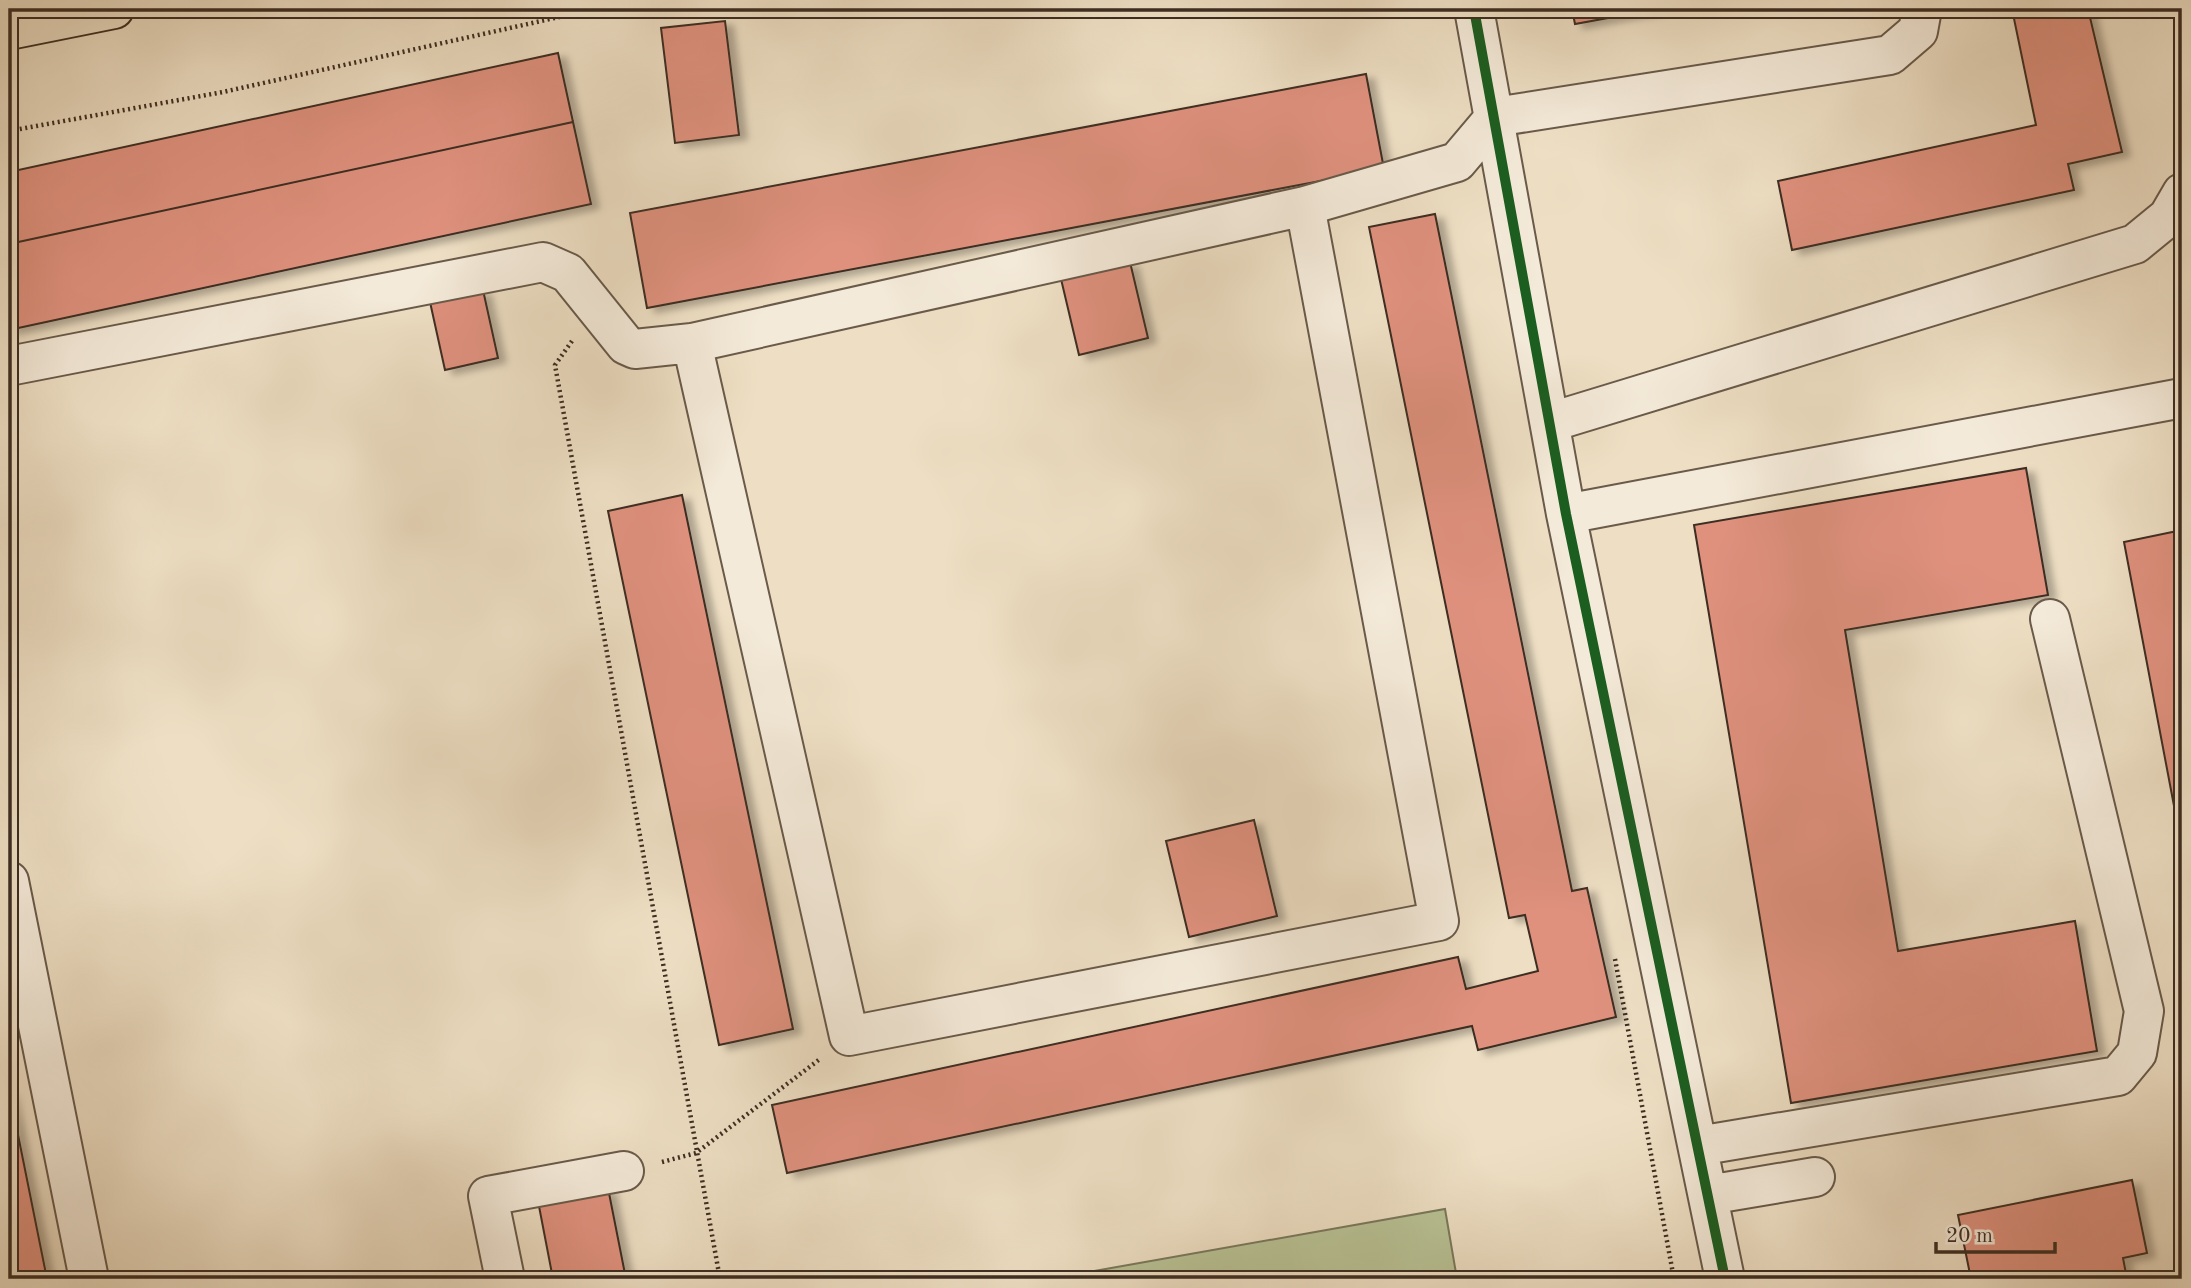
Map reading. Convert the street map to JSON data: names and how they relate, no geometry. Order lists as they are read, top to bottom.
{
  "scale_bar": "20 m"
}
